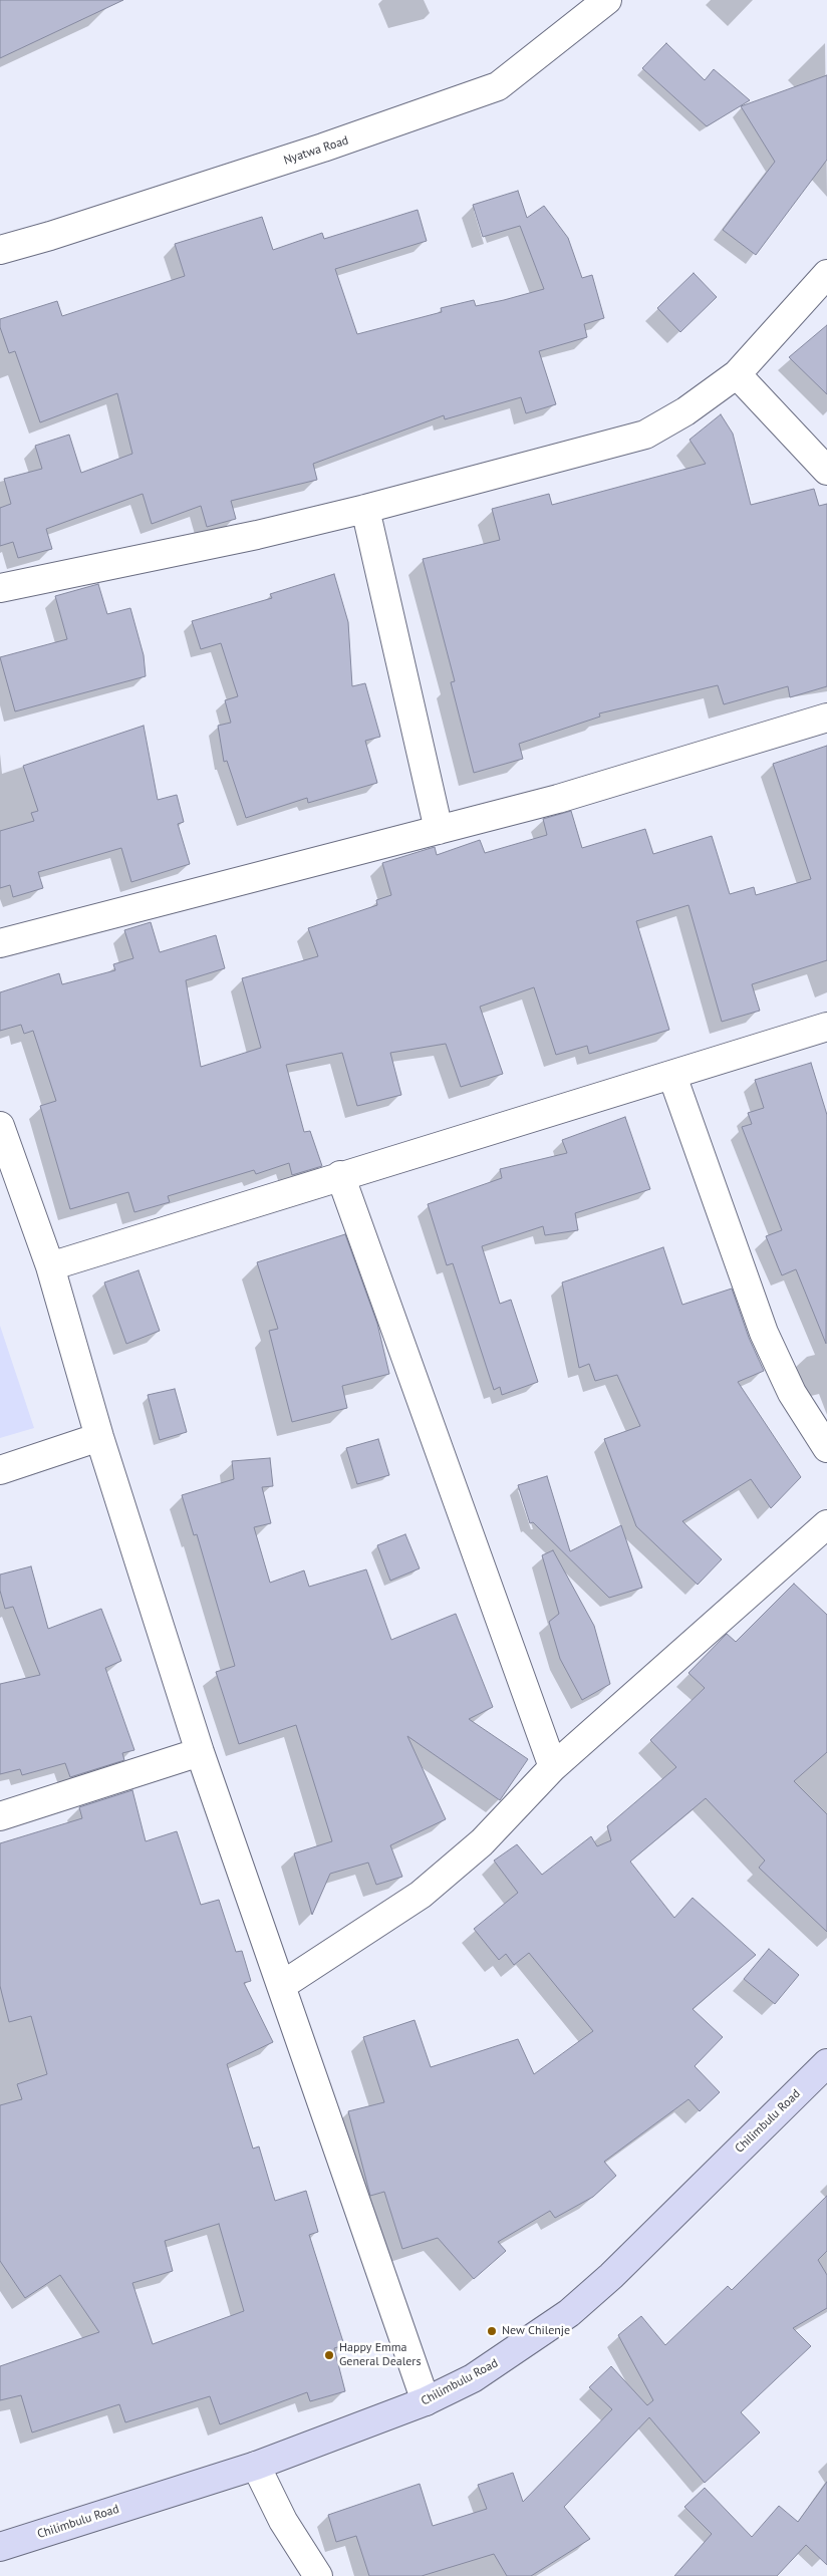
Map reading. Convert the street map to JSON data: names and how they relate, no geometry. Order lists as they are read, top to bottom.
{
  "streets": {
    "main road": ["Chilimbulu Road"],
    "street": ["Nyatwa Road"]
  },
  "places": ["New Chilenje", "Happy Emma General Dealers"]
}
